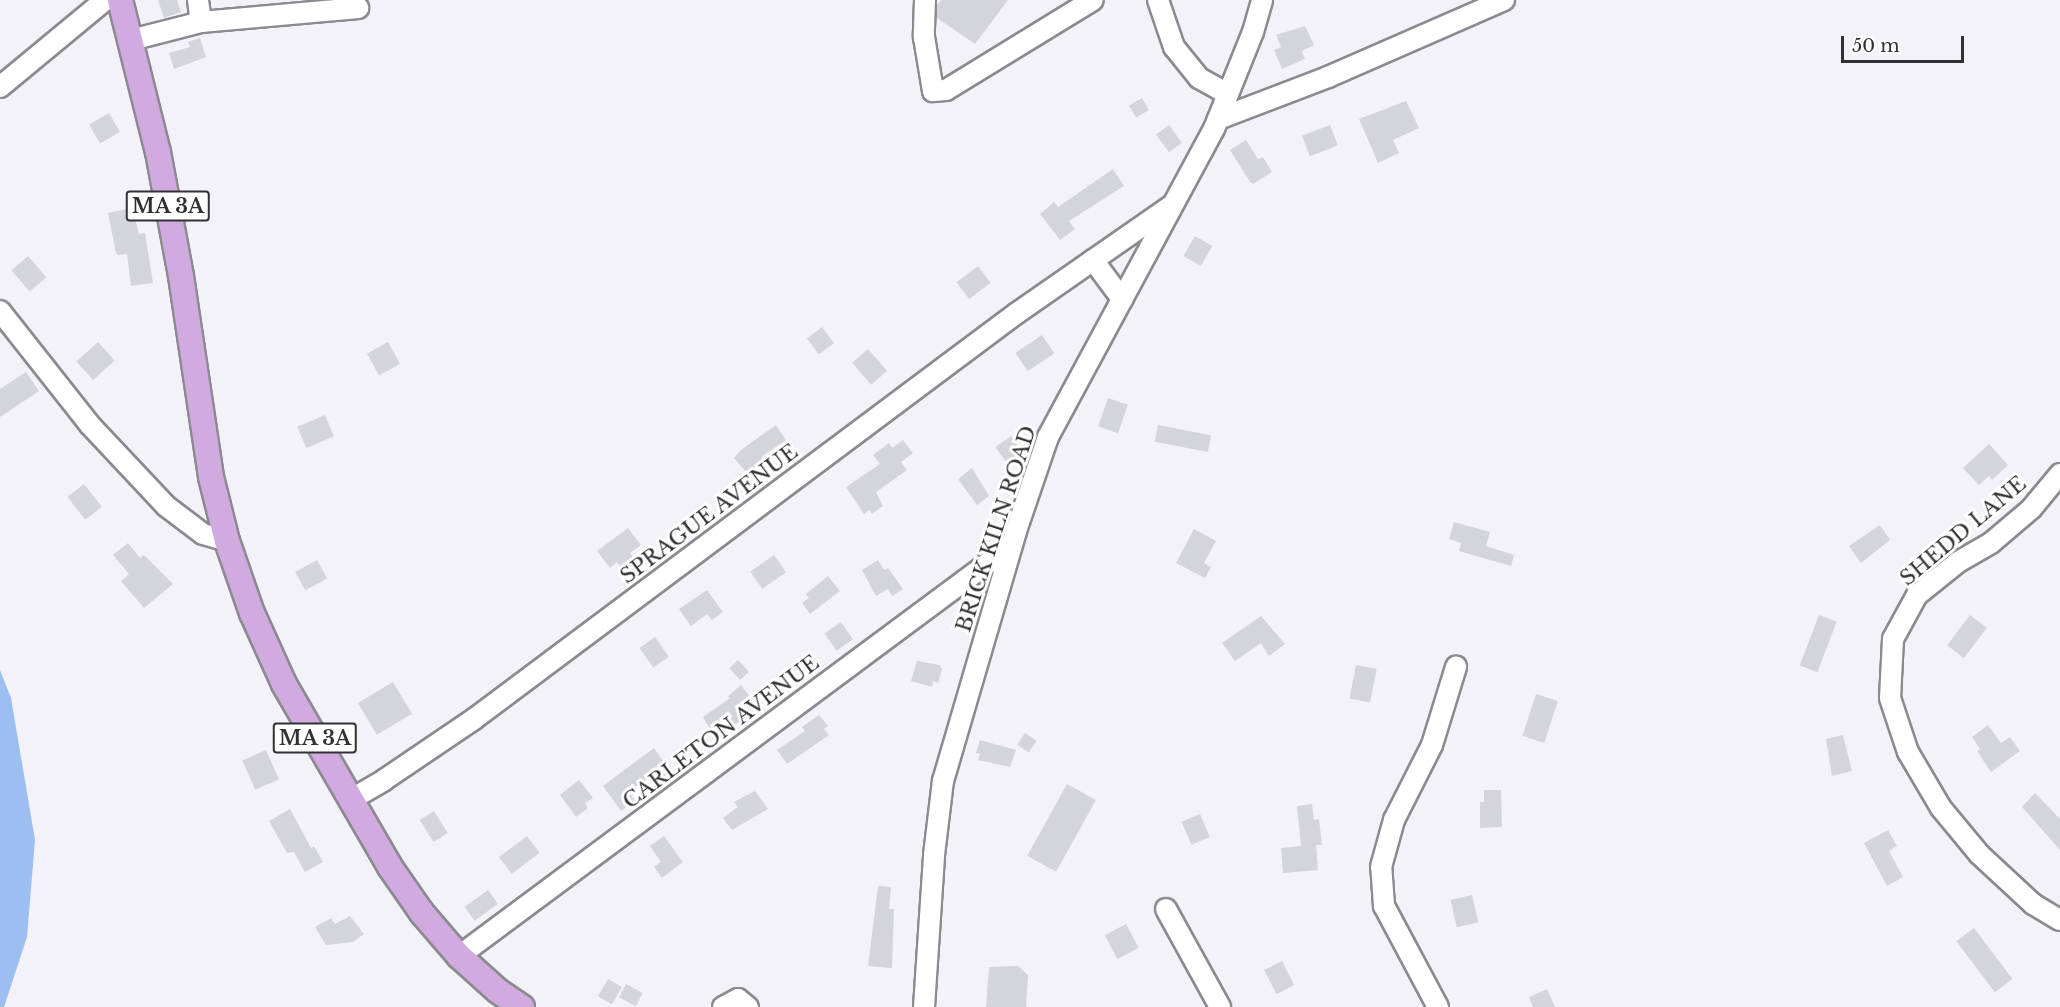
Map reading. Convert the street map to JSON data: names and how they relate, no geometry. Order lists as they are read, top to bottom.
{
  "streets": {
    "main road": ["MA 3A"],
    "street": [
      "SPRAGUE AVENUE",
      "BRICK KILN ROAD",
      "SHEDD LANE",
      "CARLETON AVENUE"
    ]
  },
  "crossings": [
    ["MA 3A", "SPRAGUE AVENUE"],
    ["MA 3A", "CARLETON AVENUE"],
    ["SPRAGUE AVENUE", "BRICK KILN ROAD"],
    ["BRICK KILN ROAD", "CARLETON AVENUE"]
  ],
  "scale_bar": "50 m"
}
